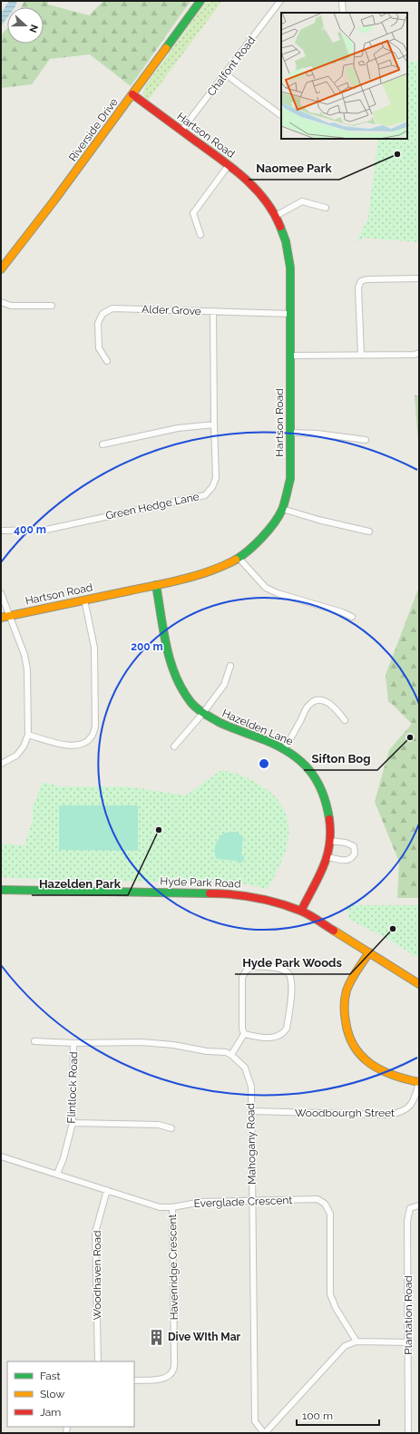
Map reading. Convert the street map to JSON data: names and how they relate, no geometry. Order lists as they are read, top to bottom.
{
  "streets": {
    "street": [
      "Chalfont Road",
      "Riverside Drive",
      "Hartson Road",
      "Alder Grove",
      "Green Hedge Lane",
      "Hazelden Lane",
      "Hyde Park Road",
      "Flintlock Road",
      "Woodbourgh Street",
      "Mahogany Road",
      "Everglade Crescent",
      "Havenridge Crescent",
      "Woodhaven Road",
      "Plantation Road"
    ]
  },
  "crossings": [
    ["Chalfont Road", "Hartson Road"],
    ["Riverside Drive", "Hartson Road"],
    ["Hartson Road", "Alder Grove"],
    ["Hartson Road", "Hazelden Lane"],
    ["Alder Grove", "Green Hedge Lane"],
    ["Hazelden Lane", "Hyde Park Road"],
    ["Flintlock Road", "Everglade Crescent"],
    ["Woodbourgh Street", "Mahogany Road"],
    ["Mahogany Road", "Everglade Crescent"],
    ["Everglade Crescent", "Havenridge Crescent"],
    ["Everglade Crescent", "Woodhaven Road"]
  ],
  "places": {
    "other": [
      "Naomee Park",
      "Sifton Bog",
      "Hazelden Park",
      "Hyde Park Woods"
    ],
    "building": ["Dive WIth Mar"]
  },
  "legend": ["Fast", "Slow", "Jam"],
  "scale_bar": "100 m",
  "north": "right",
  "rings": ["400 m", "200 m"]
}
